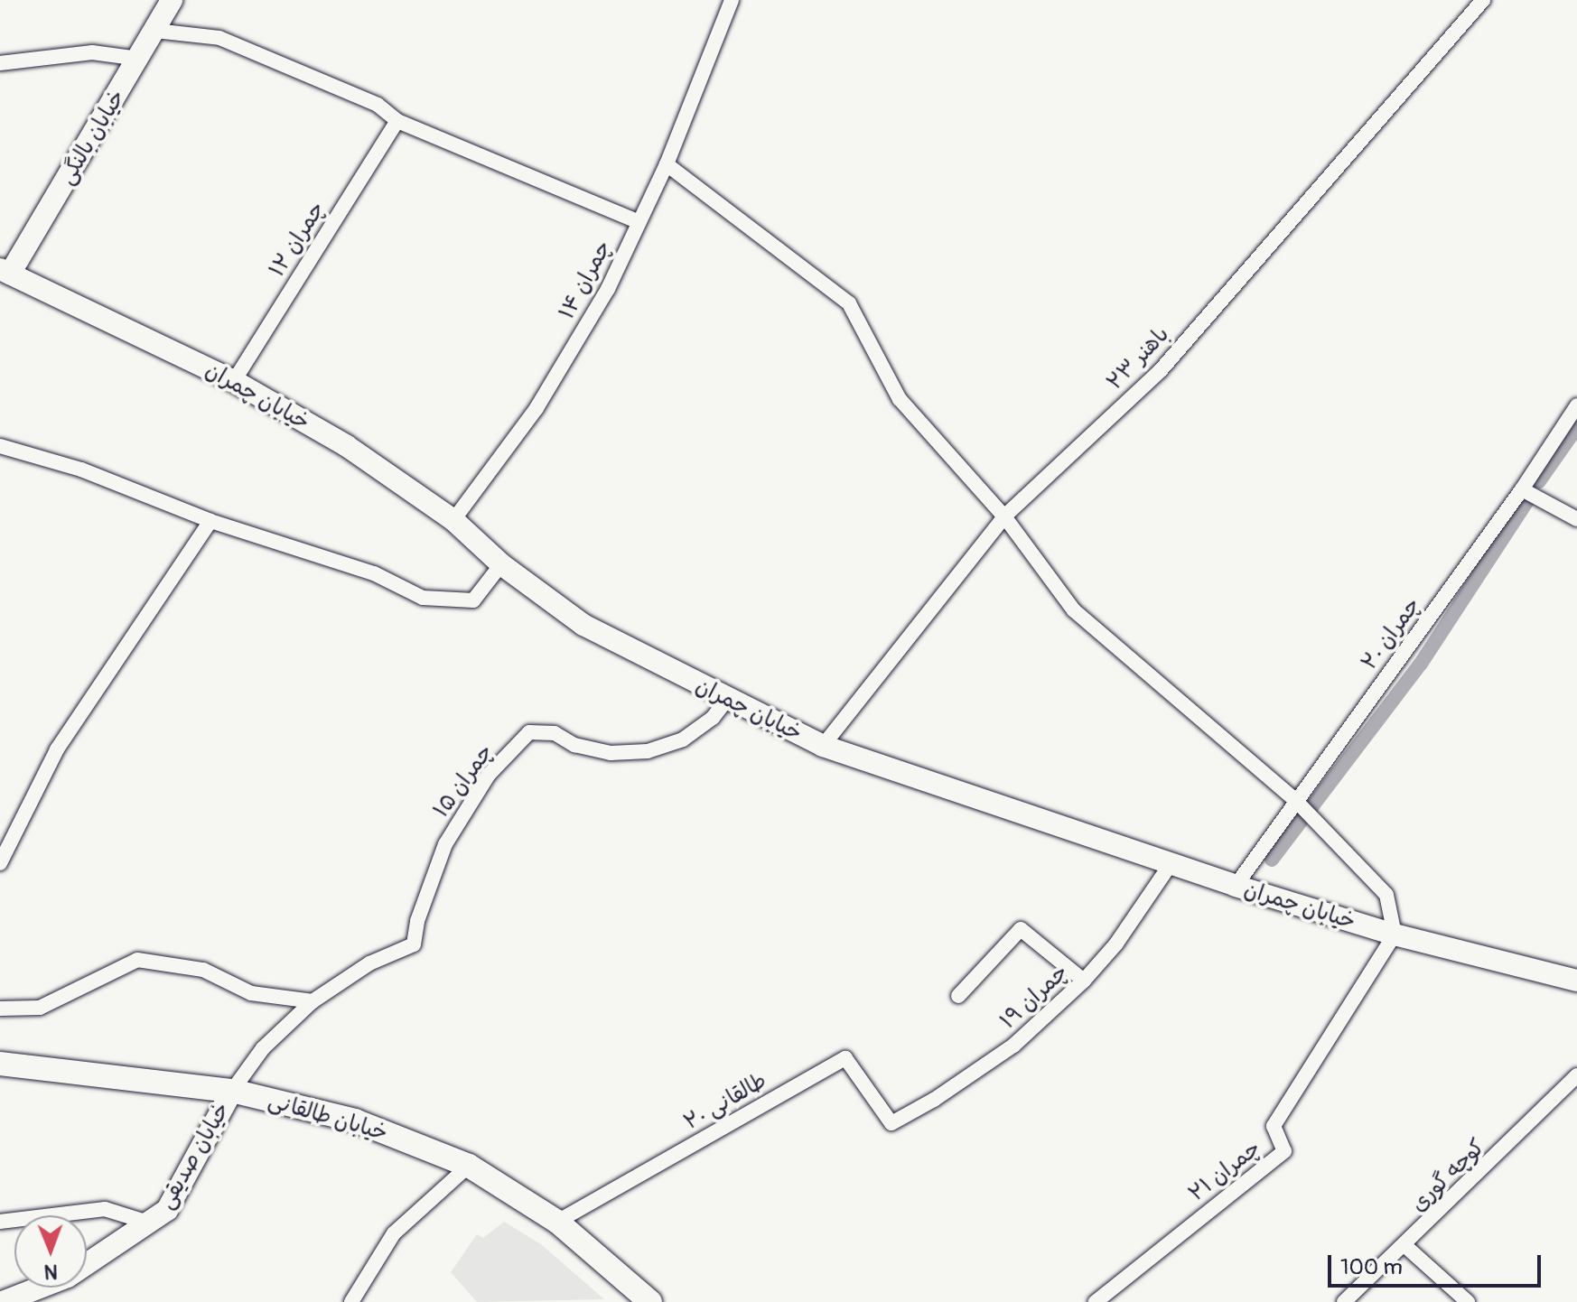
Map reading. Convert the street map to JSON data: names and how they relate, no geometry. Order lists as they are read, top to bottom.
{
  "streets": {
    "main road": [
      "خیابان بالنگی",
      "خیابان چمران",
      "خیابان طالقانی",
      "خیابان صدیقی"
    ],
    "street": [
      "چمران ۱۲",
      "چمران ۱۴",
      "باهنر ۲۳",
      "چمران ۲۰",
      "چمران ۱۵",
      "چمران ۱۹",
      "طالقانی ۲۰",
      "چمران ۲۱",
      "کوچه گوری"
    ]
  },
  "crossings": [
    ["خیابان بالنگی", "خیابان چمران"],
    ["چمران ۱۲", "خیابان چمران"],
    ["چمران ۱۴", "خیابان چمران"],
    ["باهنر ۲۳", "خیابان چمران"],
    ["خیابان چمران", "چمران ۲۰"],
    ["خیابان چمران", "چمران ۱۵"],
    ["خیابان چمران", "چمران ۱۹"],
    ["خیابان چمران", "چمران ۲۱"],
    ["چمران ۱۹", "طالقانی ۲۰"],
    ["طالقانی ۲۰", "خیابان طالقانی"],
    ["خیابان طالقانی", "خیابان صدیقی"]
  ],
  "scale_bar": "100 m",
  "north": "bottom"
}
